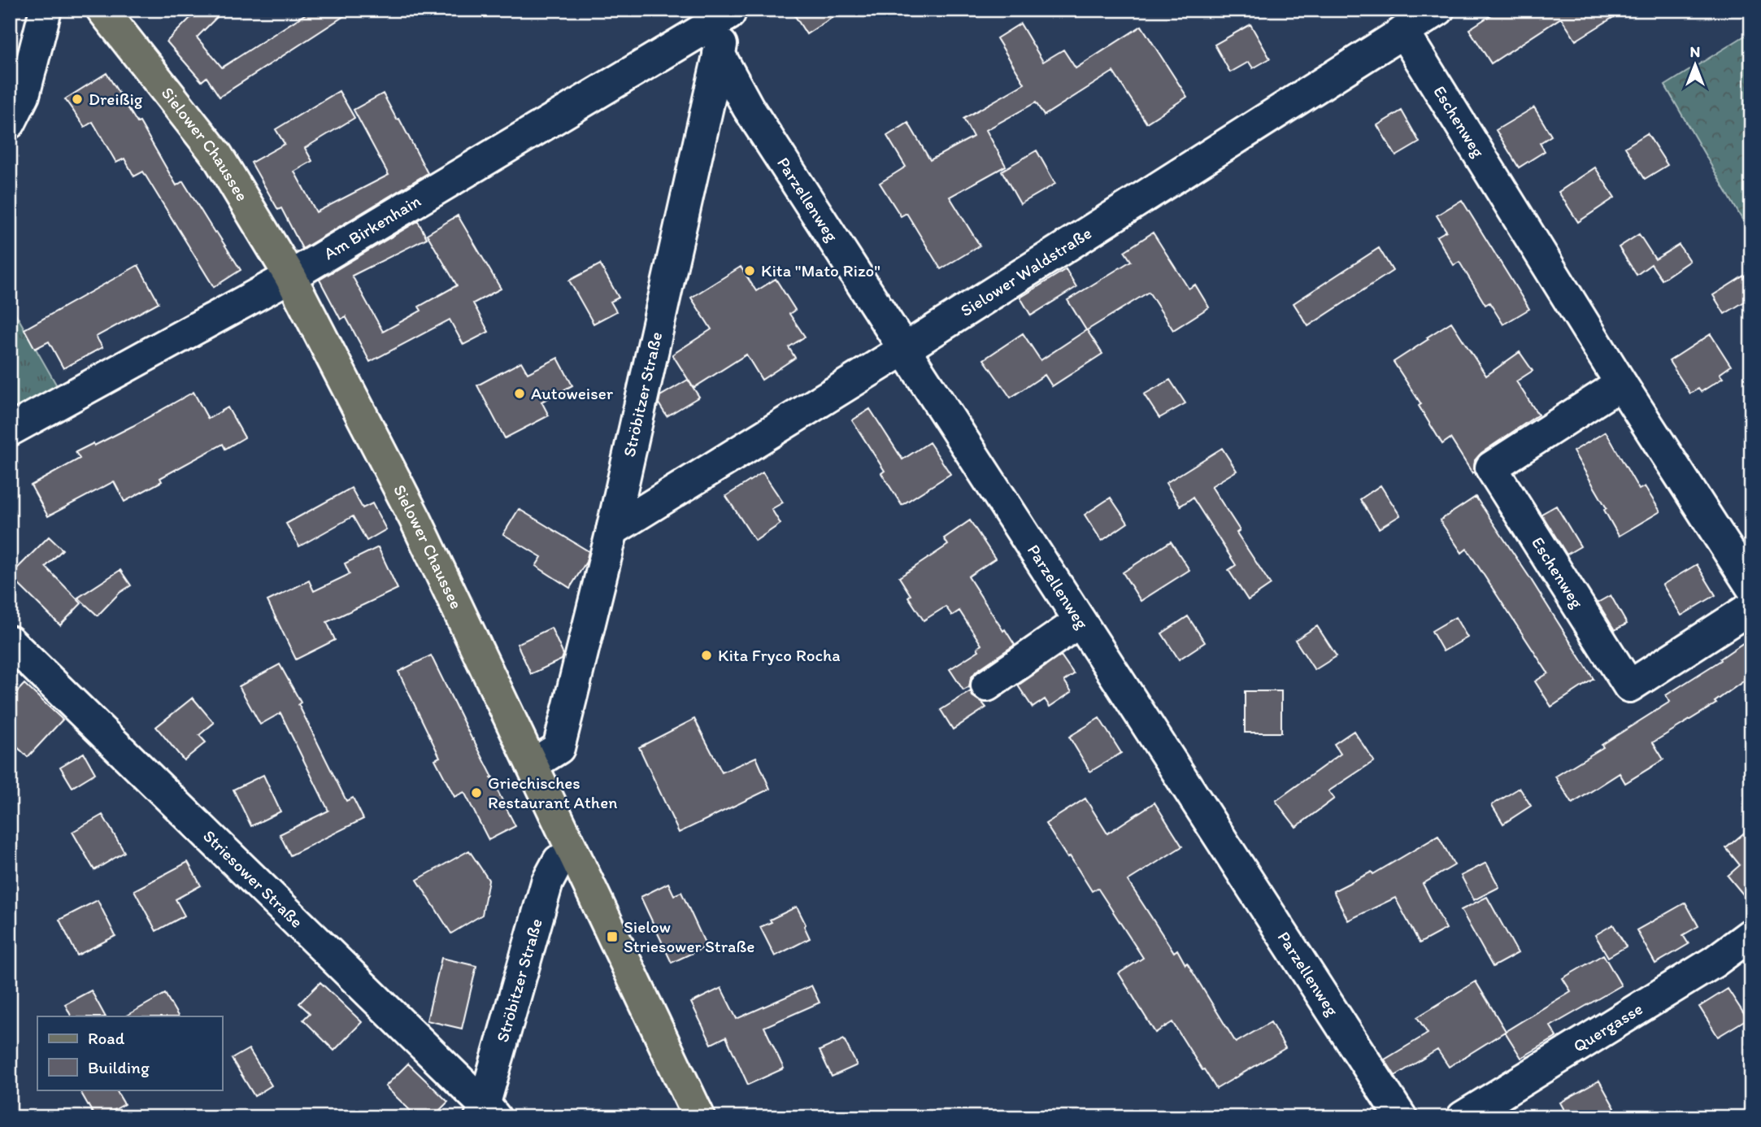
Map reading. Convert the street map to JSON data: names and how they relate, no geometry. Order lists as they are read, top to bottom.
{
  "streets": {
    "main road": ["Sielower Chaussee"],
    "street": [
      "Eschenweg",
      "Parzellenweg",
      "Am Birkenhain",
      "Sielower Waldstraße",
      "Ströbitzer Straße",
      "Striesower Straße",
      "Quergasse"
    ]
  },
  "crossings": [
    ["Eschenweg", "Sielower Waldstraße"],
    ["Sielower Chaussee", "Am Birkenhain"],
    ["Sielower Chaussee", "Ströbitzer Straße"],
    ["Parzellenweg", "Sielower Waldstraße"],
    ["Parzellenweg", "Ströbitzer Straße"],
    ["Am Birkenhain", "Ströbitzer Straße"],
    ["Sielower Waldstraße", "Ströbitzer Straße"],
    ["Ströbitzer Straße", "Striesower Straße"]
  ],
  "places": {
    "other": [
      "Dreißig",
      "Kita \"Mato Rizo\"",
      "Autoweiser",
      "Kita Fryco Rocha",
      "Griechisches Restaurant Athen"
    ],
    "transit": ["Sielow Striesower Straße"]
  },
  "legend": ["Road", "Building"],
  "north": "top"
}
